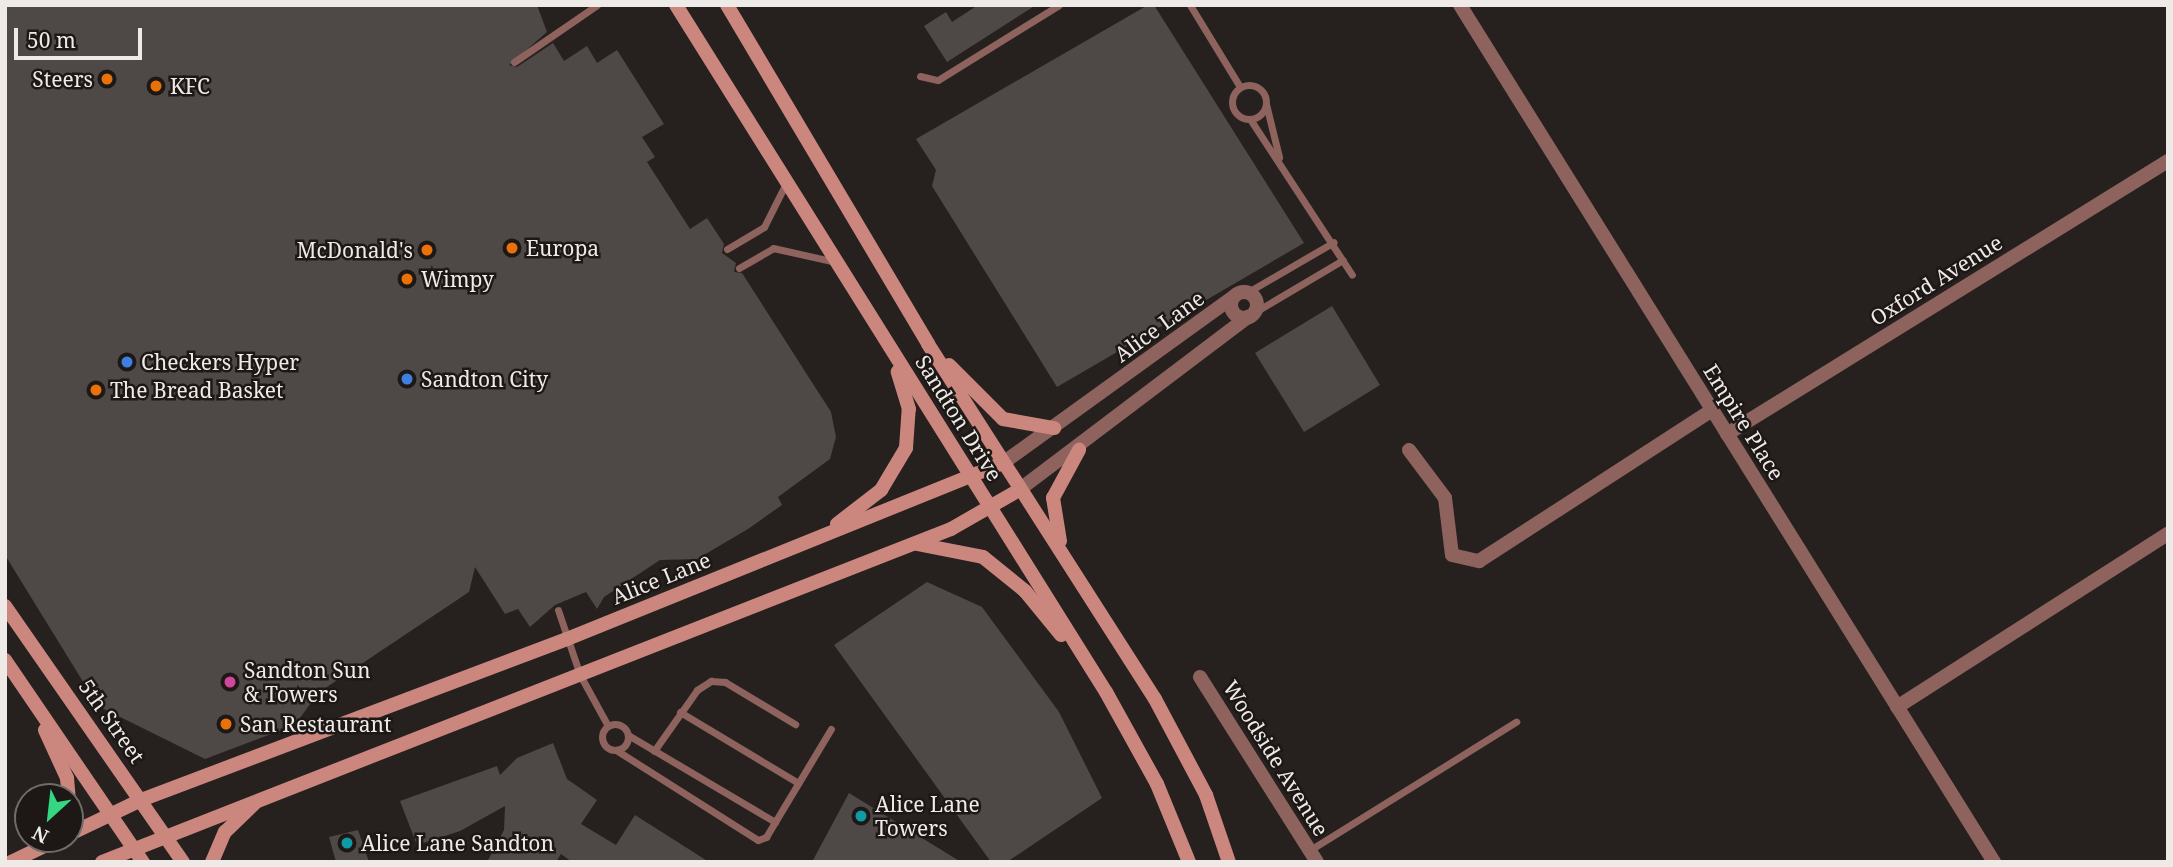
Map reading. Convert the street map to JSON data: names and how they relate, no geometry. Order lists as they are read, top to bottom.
{
  "streets": {
    "street": [
      "Oxford Avenue",
      "Alice Lane",
      "Sandton Drive",
      "Empire Place",
      "5th Street",
      "Woodside Avenue"
    ]
  },
  "crossings": [
    ["Oxford Avenue", "Empire Place"],
    ["Alice Lane", "Sandton Drive"],
    ["Alice Lane", "5th Street"]
  ],
  "places": [
    "Steers",
    "KFC",
    "Europa",
    "McDonald's",
    "Wimpy",
    "Checkers Hyper",
    "Sandton City",
    "The Bread Basket",
    "Sandton Sun & Towers",
    "San Restaurant",
    "Alice Lane Towers",
    "Alice Lane Sandton"
  ],
  "scale_bar": "50 m",
  "north": "bottom left"
}
